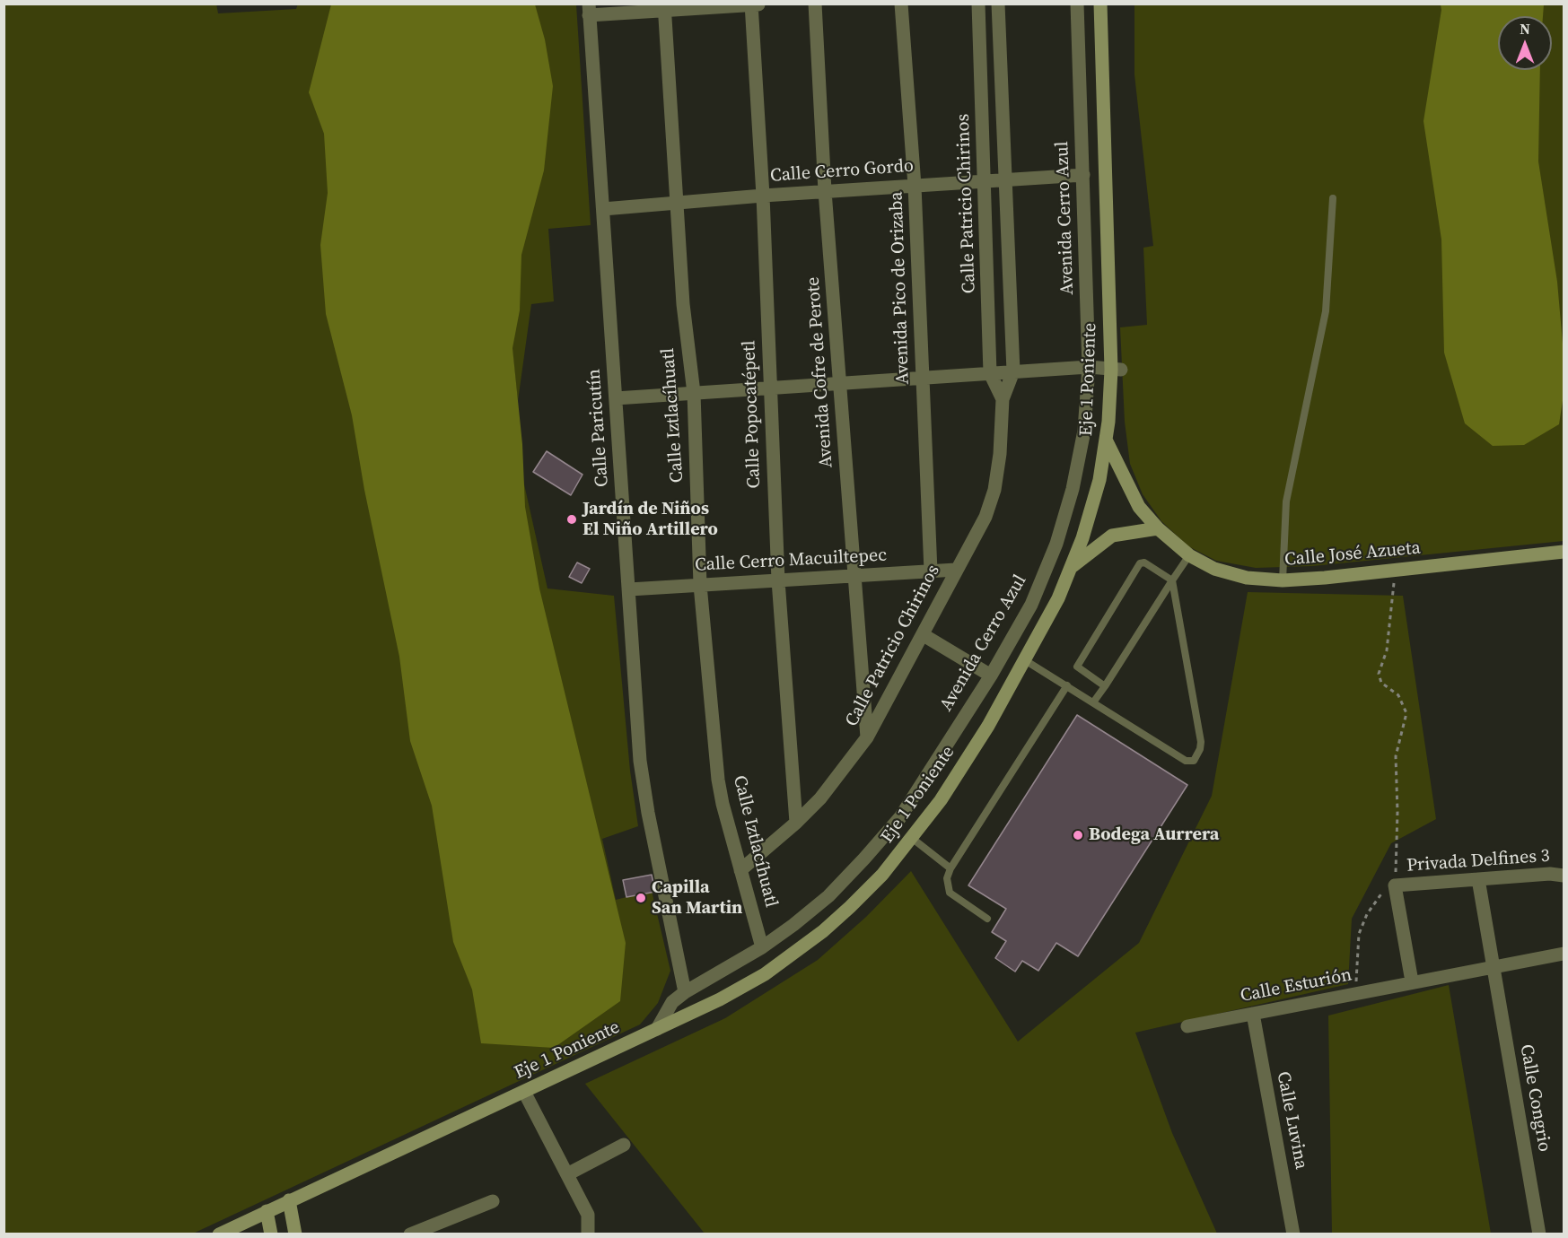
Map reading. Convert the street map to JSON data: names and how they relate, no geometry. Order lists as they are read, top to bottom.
{
  "streets": {
    "main road": ["Eje 1 Poniente", "Calle José Azueta"],
    "street": [
      "Calle Cerro Gordo",
      "Calle Patricio Chirinos",
      "Avenida Cerro Azul",
      "Avenida Pico de Orizaba",
      "Avenida Cofre de Perote",
      "Calle Popocatépetl",
      "Calle Iztlacíhuatl",
      "Calle Paricutín",
      "Calle Cerro Macuiltepec",
      "Privada Delfines 3",
      "Calle Esturión",
      "Calle Congrio",
      "Calle Luvina"
    ]
  },
  "crossings": [
    ["Calle Cerro Gordo", "Calle Patricio Chirinos"],
    ["Calle Cerro Gordo", "Avenida Cerro Azul"],
    ["Calle Cerro Gordo", "Avenida Pico de Orizaba"],
    ["Calle Cerro Gordo", "Avenida Cofre de Perote"],
    ["Calle Cerro Gordo", "Calle Popocatépetl"],
    ["Calle Cerro Gordo", "Calle Iztlacíhuatl"],
    ["Calle Cerro Gordo", "Calle Paricutín"],
    ["Calle Patricio Chirinos", "Avenida Cofre de Perote"],
    ["Calle Patricio Chirinos", "Calle Popocatépetl"],
    ["Calle Patricio Chirinos", "Calle Iztlacíhuatl"],
    ["Calle Patricio Chirinos", "Calle Cerro Macuiltepec"],
    ["Avenida Cerro Azul", "Calle Iztlacíhuatl"],
    ["Avenida Cerro Azul", "Calle Paricutín"],
    ["Avenida Pico de Orizaba", "Calle Cerro Macuiltepec"],
    ["Avenida Cofre de Perote", "Calle Cerro Macuiltepec"],
    ["Eje 1 Poniente", "Calle José Azueta"],
    ["Calle Popocatépetl", "Calle Cerro Macuiltepec"],
    ["Calle Iztlacíhuatl", "Calle Cerro Macuiltepec"],
    ["Calle Paricutín", "Calle Cerro Macuiltepec"],
    ["Privada Delfines 3", "Calle Congrio"],
    ["Calle Esturión", "Calle Congrio"],
    ["Calle Esturión", "Calle Luvina"]
  ],
  "places": ["Jardín de Niños El Niño Artillero", "Bodega Aurrera", "Capilla San Martin"],
  "north": "top"
}
